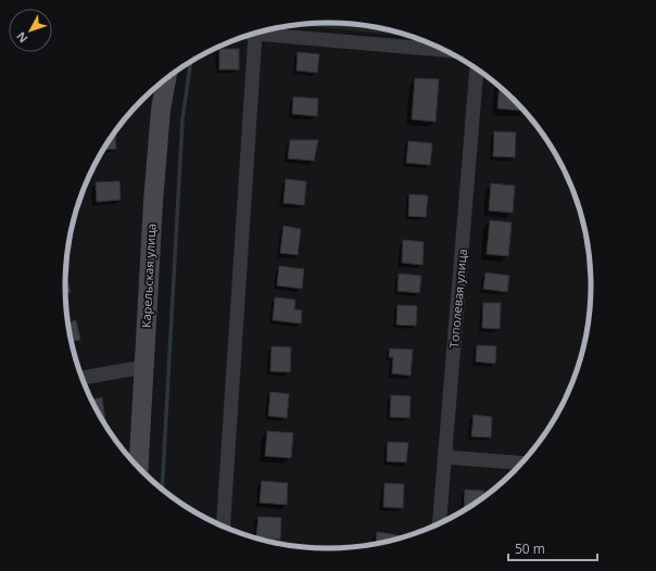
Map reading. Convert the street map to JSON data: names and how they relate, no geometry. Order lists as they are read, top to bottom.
{
  "streets": {
    "main road": ["Карельская улица"],
    "street": ["Тополевая улица"]
  },
  "scale_bar": "50 m",
  "north": "bottom left"
}
